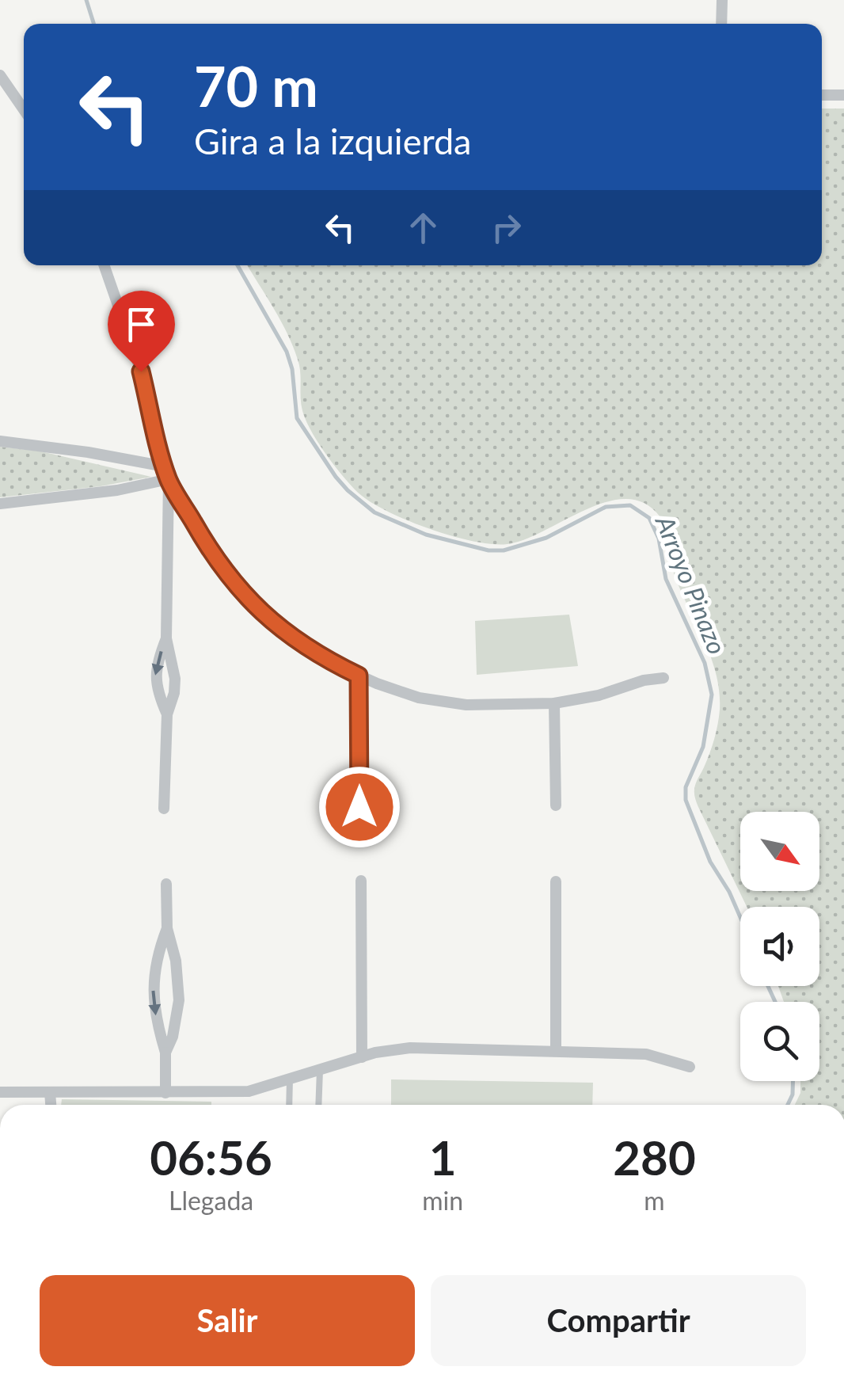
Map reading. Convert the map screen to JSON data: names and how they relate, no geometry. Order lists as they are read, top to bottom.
{
  "water": ["Arroyo Pinazo"],
  "north": "bottom right",
  "page": {
    "turn": ["70 m", "Gira a la izquierda"],
    "eta": [
      "06:56",
      "Llegada",
      "1",
      "min",
      "280",
      "m"
    ],
    "buttons": ["Salir", "Compartir"]
  }
}
